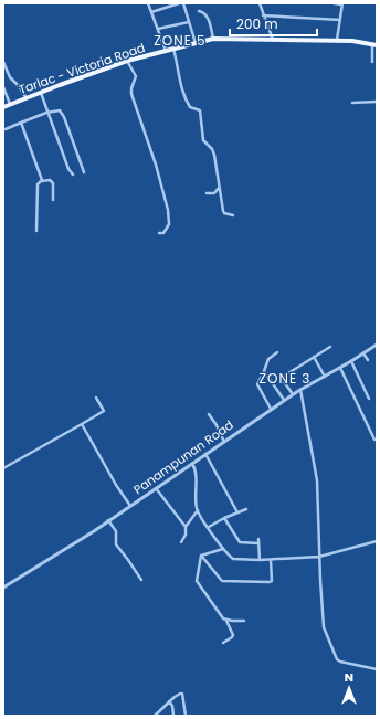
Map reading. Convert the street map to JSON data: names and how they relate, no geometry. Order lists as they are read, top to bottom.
{
  "streets": {
    "main road": ["Tarlac - Victoria Road"],
    "street": ["Panampunan Road"]
  },
  "districts": ["ZONE 5", "ZONE 3"],
  "scale_bar": "200 m",
  "north": "top"
}
